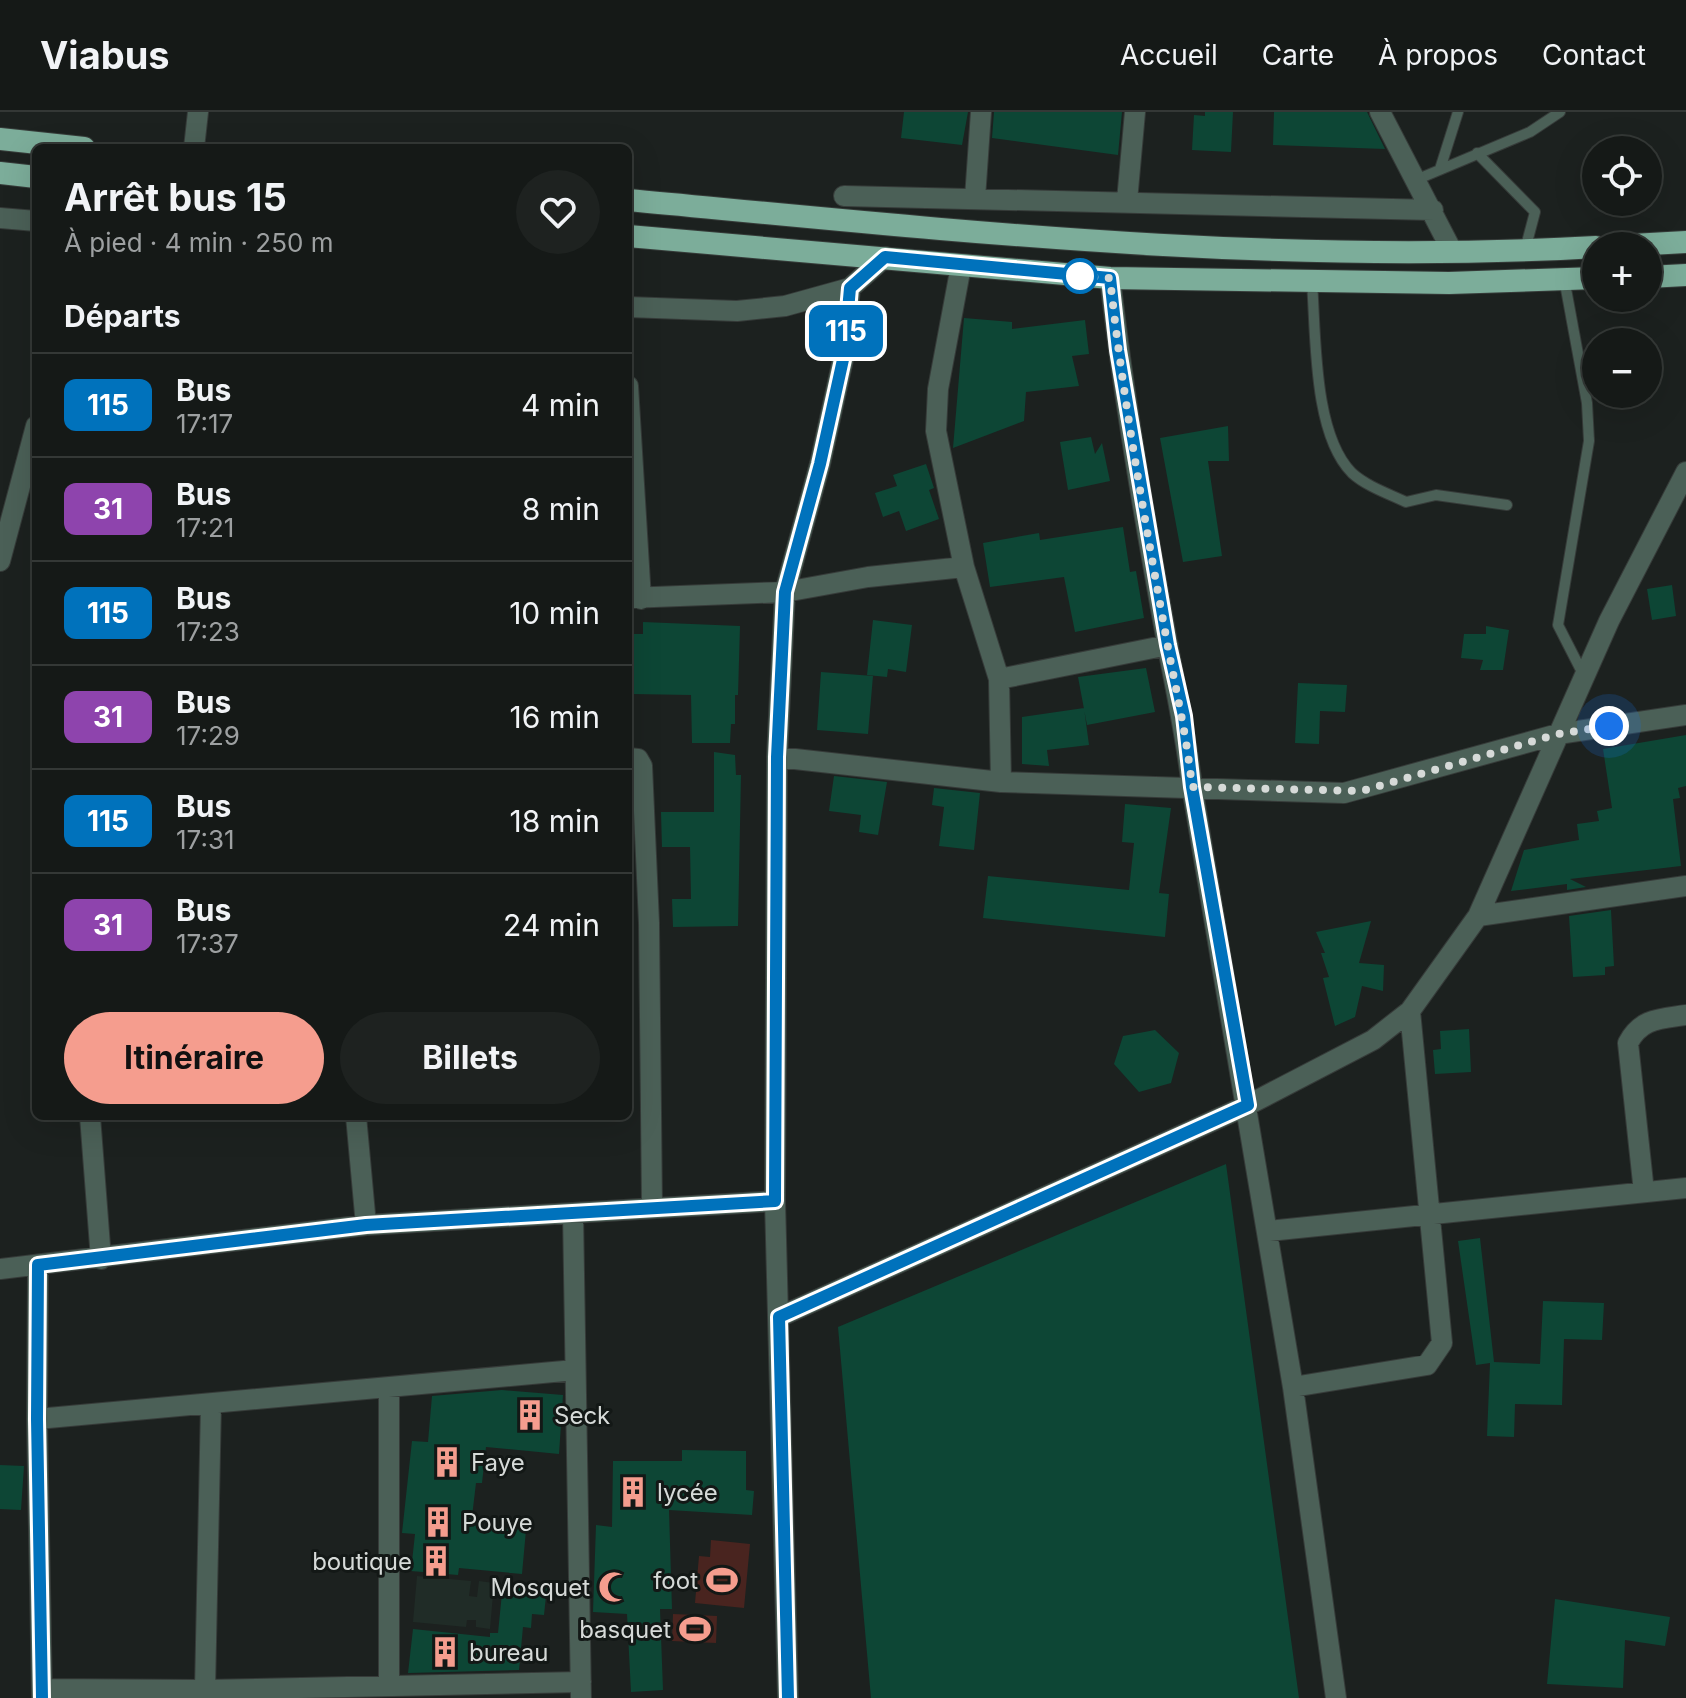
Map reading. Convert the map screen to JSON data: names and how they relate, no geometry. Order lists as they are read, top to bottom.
{
  "places": {
    "building": [
      "Seck",
      "Faye",
      "lycée",
      "Pouye",
      "boutique",
      "bureau"
    ],
    "sports": ["foot", "basquet"],
    "mosque": ["Mosquet"]
  },
  "lines": ["bus line 115"],
  "page": {
    "header": "Viabus",
    "nav": [
      "Accueil",
      "Carte",
      "À propos",
      "Contact"
    ],
    "on_map": "115",
    "map_buttons": ["+", "−"],
    "heading": [
      ["Arrêt bus 15", "À pied · 4 min · 250 m"],
      "Départs"
    ],
    "list": [
      {
        "mark": "115",
        "name": "Bus",
        "note": "17:17",
        "value": "4 min"
      },
      {
        "mark": "31",
        "name": "Bus",
        "note": "17:21",
        "value": "8 min"
      },
      {
        "mark": "115",
        "name": "Bus",
        "note": "17:23",
        "value": "10 min"
      },
      {
        "mark": "31",
        "name": "Bus",
        "note": "17:29",
        "value": "16 min"
      },
      {
        "mark": "115",
        "name": "Bus",
        "note": "17:31",
        "value": "18 min"
      },
      {
        "mark": "31",
        "name": "Bus",
        "note": "17:37",
        "value": "24 min"
      }
    ],
    "buttons": ["Itinéraire", "Billets"]
  }
}
